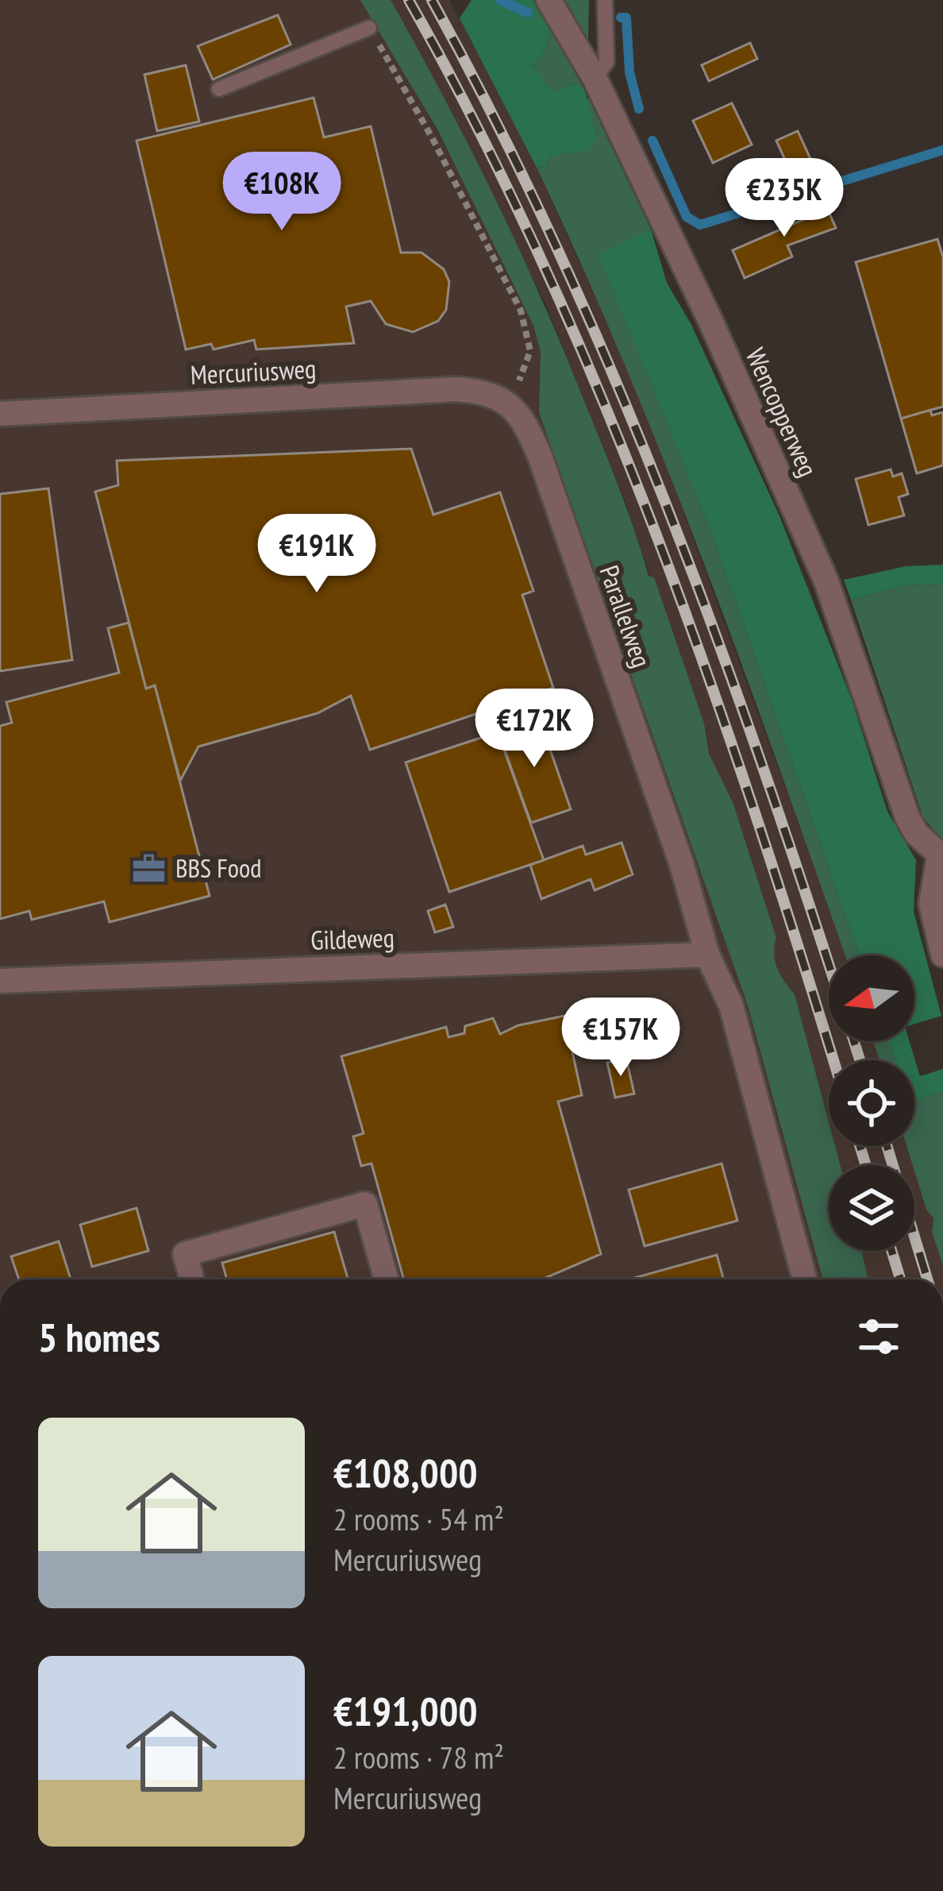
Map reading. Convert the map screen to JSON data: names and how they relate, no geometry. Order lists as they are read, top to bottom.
{
  "streets": {
    "street": [
      "Mercuriusweg",
      "Wencopperweg",
      "Parallelweg",
      "Gildeweg"
    ]
  },
  "crossings": [
    ["Mercuriusweg", "Parallelweg"],
    ["Parallelweg", "Gildeweg"]
  ],
  "places": {
    "office": ["BBS Food"]
  },
  "north": "left",
  "page": {
    "price": [
      "€108K",
      "€235K",
      "€191K",
      "€172K",
      "€157K"
    ],
    "heading": "5 homes",
    "list": [
      {
        "name": "€108,000",
        "note": "2 rooms · 54 m² · Mercuriusweg"
      },
      {
        "name": "€191,000",
        "note": "2 rooms · 78 m² · Mercuriusweg"
      }
    ]
  }
}
